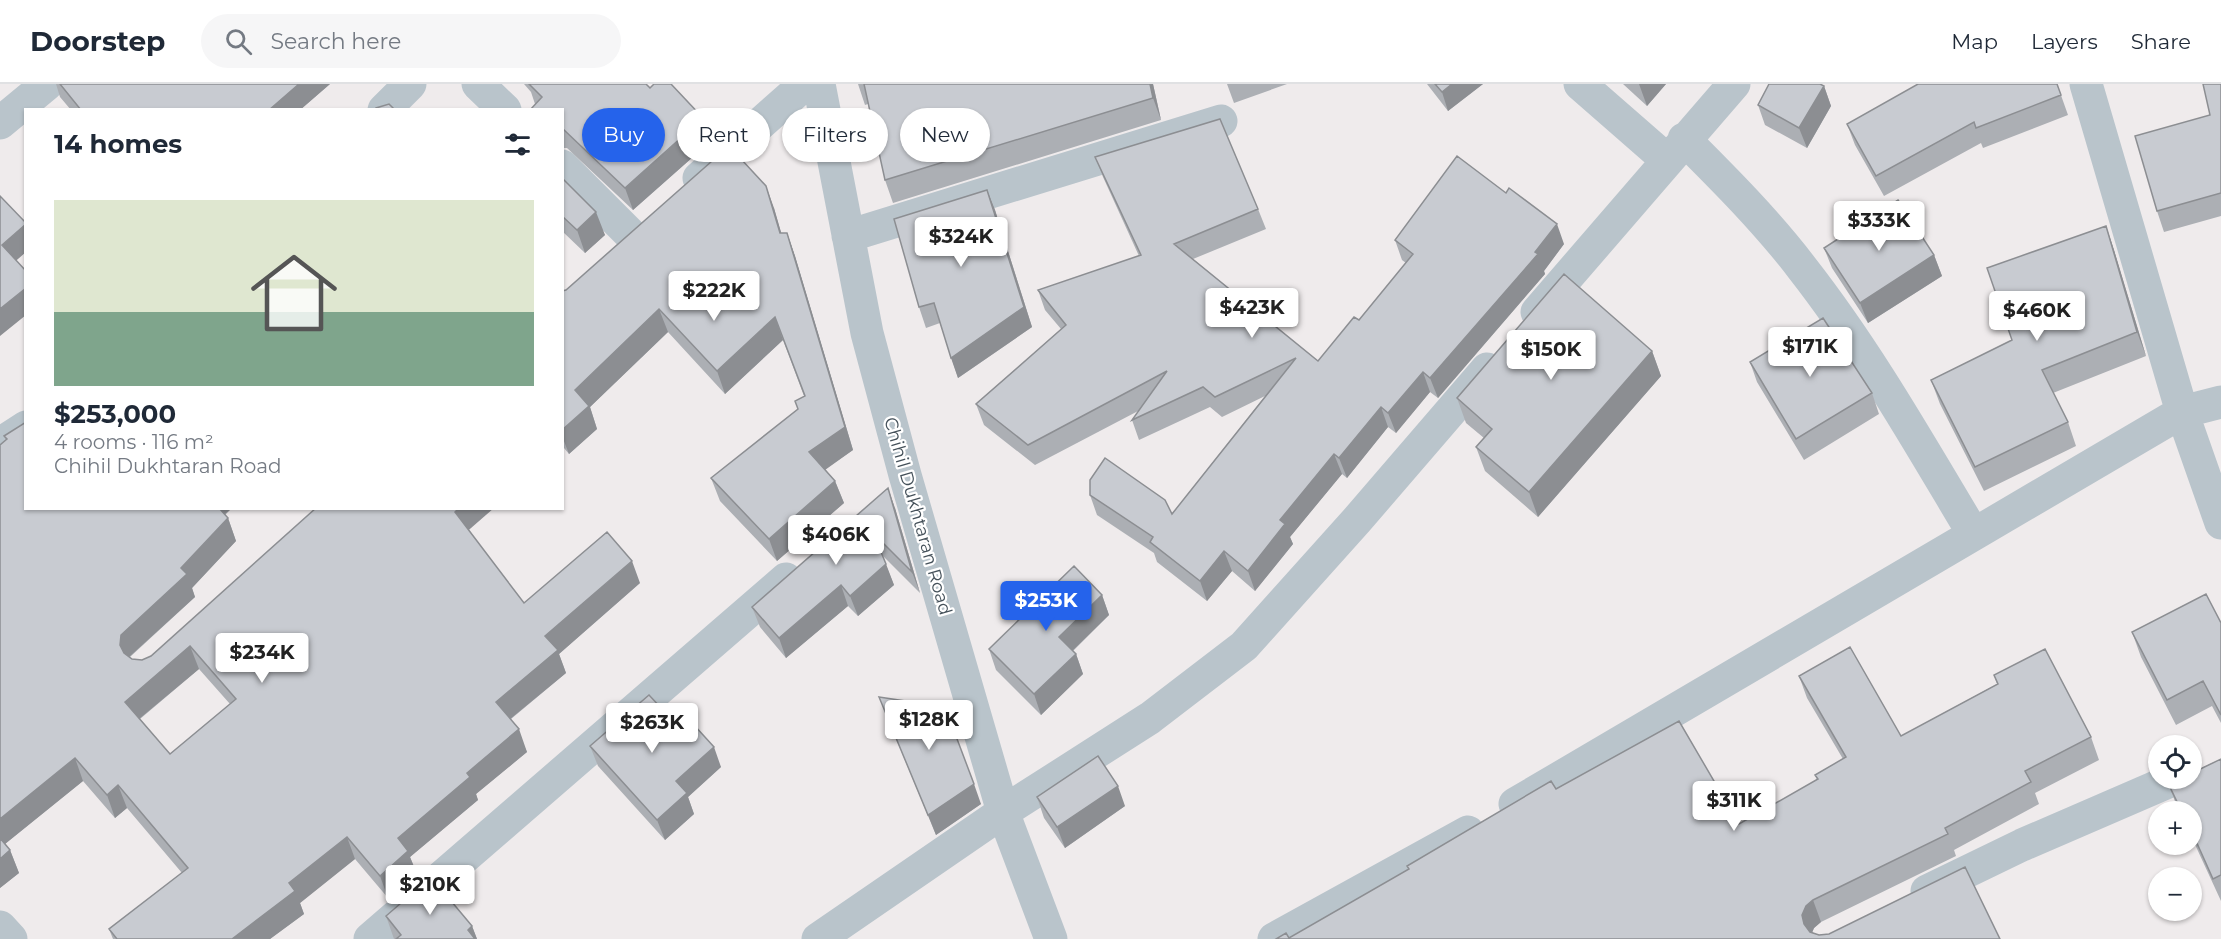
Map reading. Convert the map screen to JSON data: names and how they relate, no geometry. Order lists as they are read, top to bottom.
{
  "streets": {
    "street": ["Chihil Dukhtaran Road"]
  },
  "page": {
    "header": "Doorstep",
    "search": "Search here",
    "nav": ["Map", "Layers", "Share"],
    "chip": [
      "Buy",
      "Rent",
      "Filters",
      "New"
    ],
    "heading": "14 homes",
    "list": [
      {
        "name": "$253,000",
        "note": "4 rooms · 116 m² · Chihil Dukhtaran Road"
      }
    ],
    "price": [
      "$333K",
      "$324K",
      "$222K",
      "$423K",
      "$460K",
      "$171K",
      "$150K",
      "$406K",
      "$253K",
      "$234K",
      "$128K",
      "$263K",
      "$311K",
      "$210K"
    ],
    "map_buttons": ["+", "−"]
  }
}
